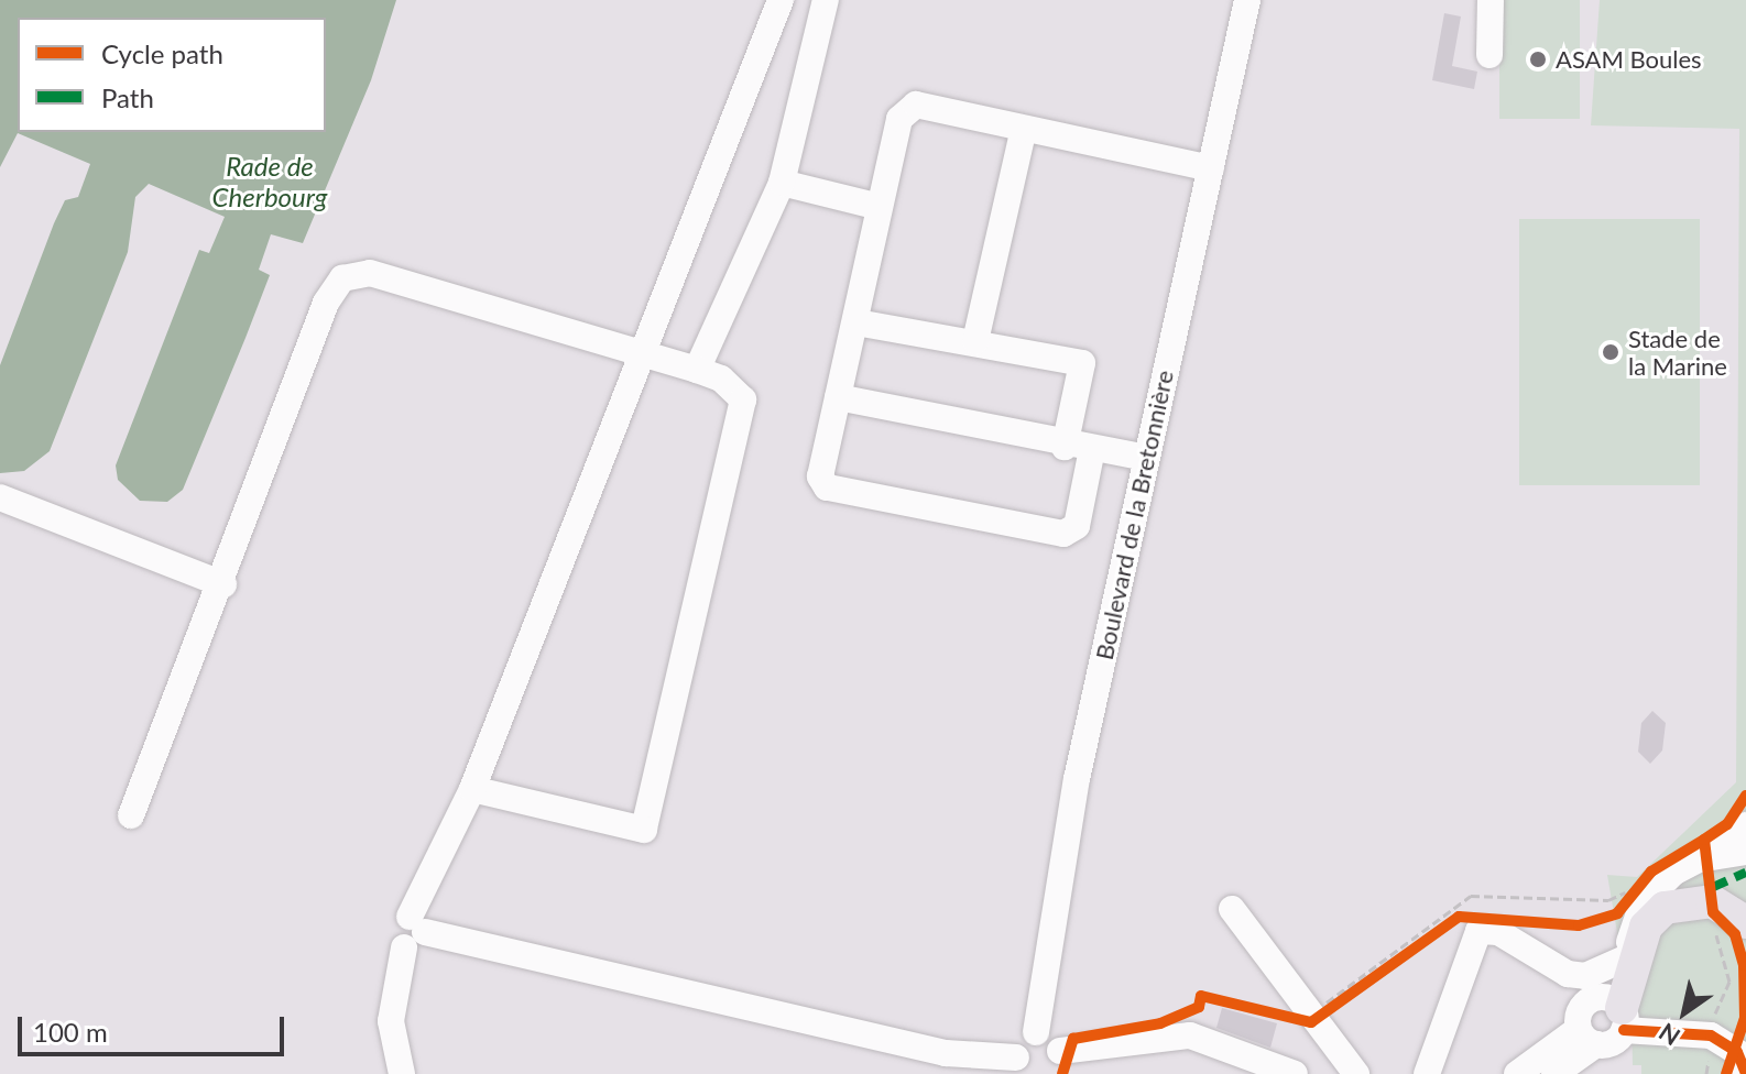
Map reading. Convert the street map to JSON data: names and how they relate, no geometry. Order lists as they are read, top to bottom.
{
  "streets": {
    "street": ["Boulevard de la Bretonnière"]
  },
  "water": ["Rade de Cherbourg"],
  "places": ["ASAM Boules", "Stade de la Marine"],
  "legend": ["Cycle path", "Path"],
  "scale_bar": "100 m",
  "north": "bottom left"
}
